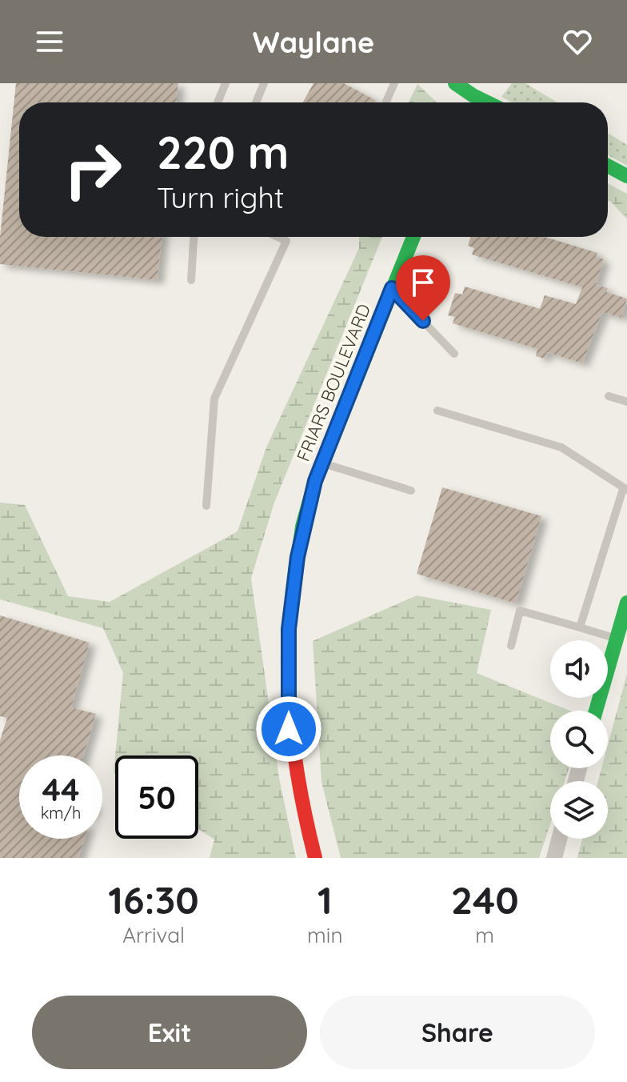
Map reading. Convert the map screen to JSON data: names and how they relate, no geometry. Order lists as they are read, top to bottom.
{
  "streets": {
    "main road": ["FRIARS BOULEVARD"]
  },
  "page": {
    "header": "Waylane",
    "turn": ["220 m", "Turn right"],
    "speed": "44 km/h",
    "limit": "50",
    "eta": [
      "16:30",
      "Arrival",
      "1",
      "min",
      "240",
      "m"
    ],
    "buttons": ["Exit", "Share"]
  }
}
